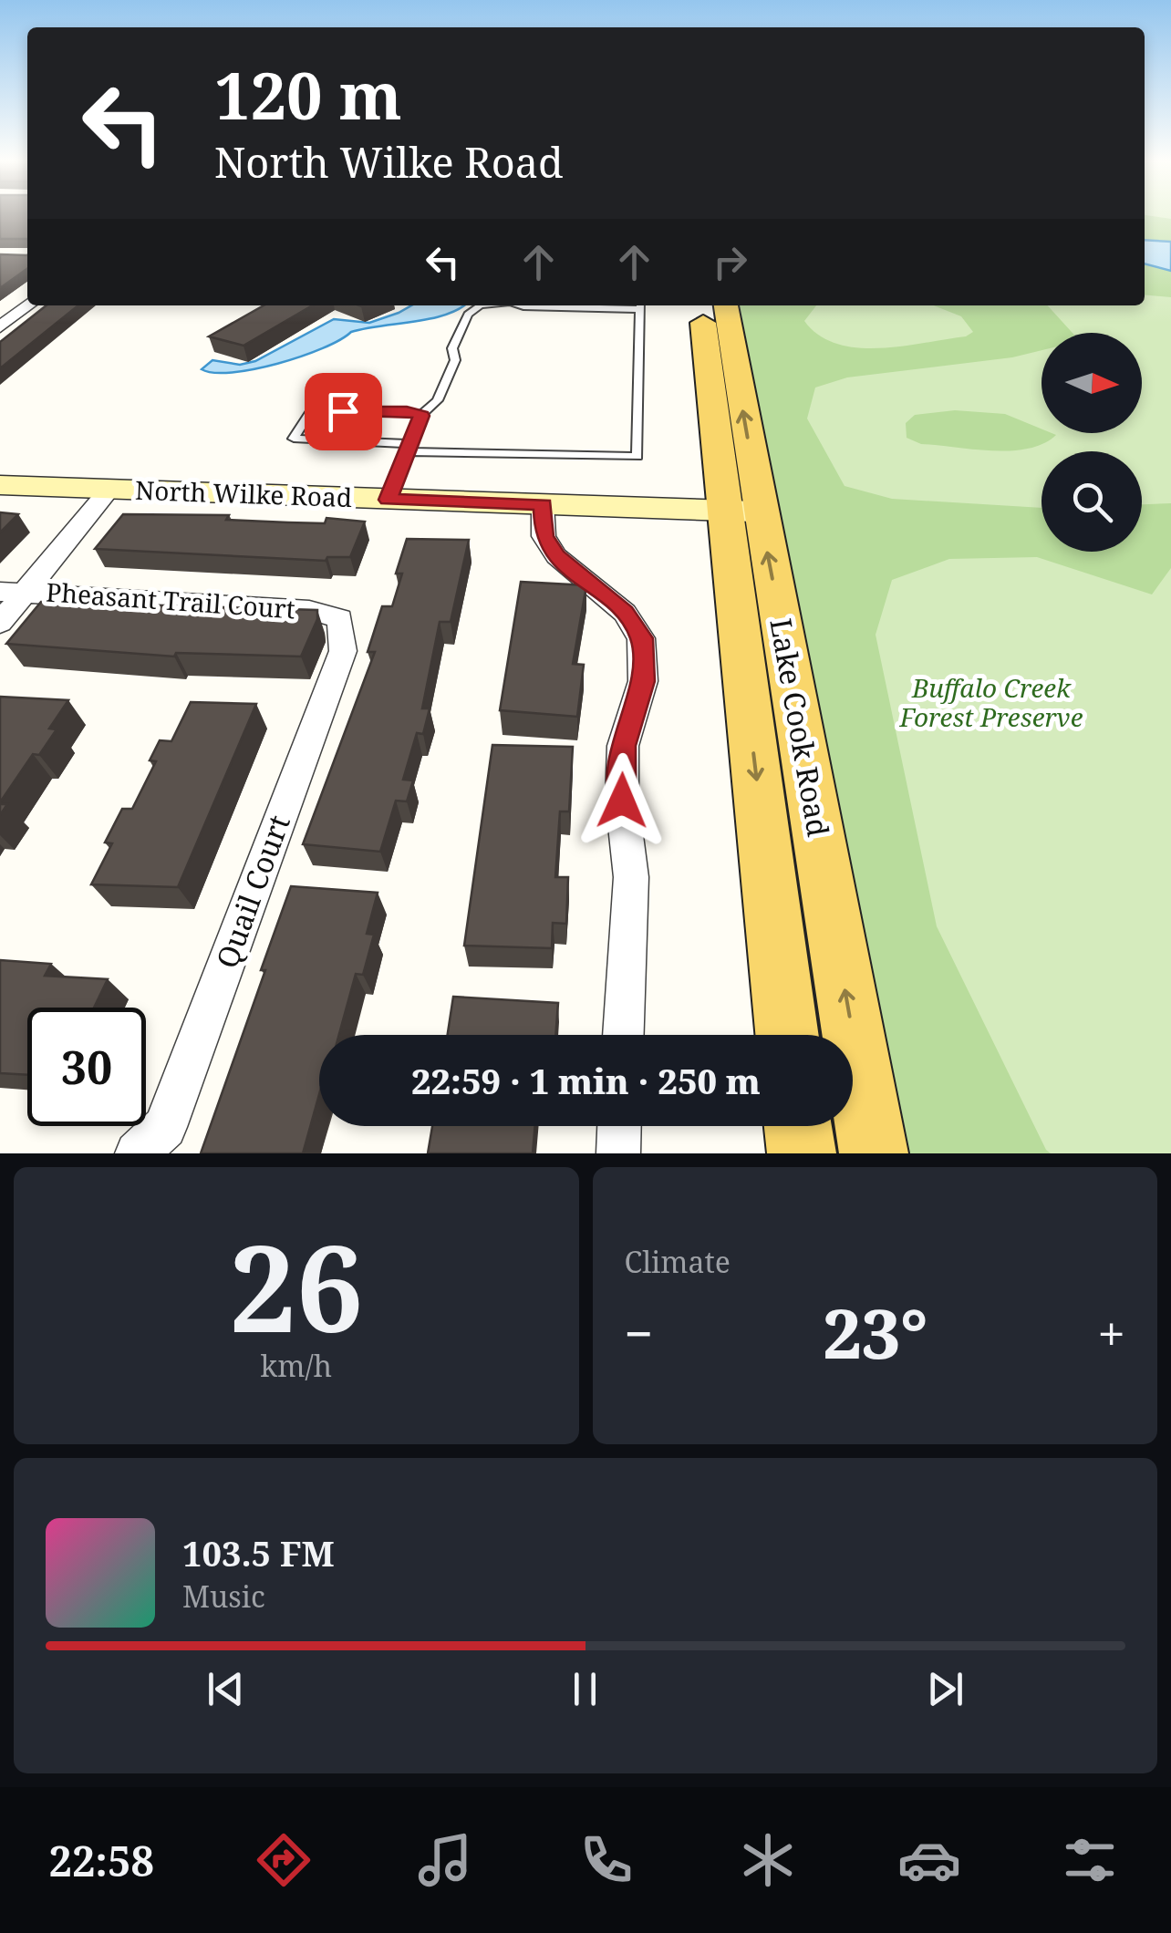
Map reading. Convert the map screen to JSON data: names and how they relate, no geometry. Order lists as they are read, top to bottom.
{
  "streets": {
    "main road": ["Lake Cook Road"],
    "street": ["North Wilke Road", "Pheasant Trail Court", "Quail Court"]
  },
  "crossings": [
    ["North Wilke Road", "Lake Cook Road"],
    ["Pheasant Trail Court", "Quail Court"]
  ],
  "parks": ["Buffalo Creek Forest Preserve"],
  "north": "right",
  "page": {
    "turn": ["120 m", "North Wilke Road"],
    "limit": "30",
    "trip": "22:59 · 1 min · 250 m",
    "tile": [
      ["26", "km/h"],
      "Climate"
    ],
    "heat": ["−", "23°", "+"],
    "song": ["103.5 FM", "Music"],
    "tabs": "22:58"
  }
}
